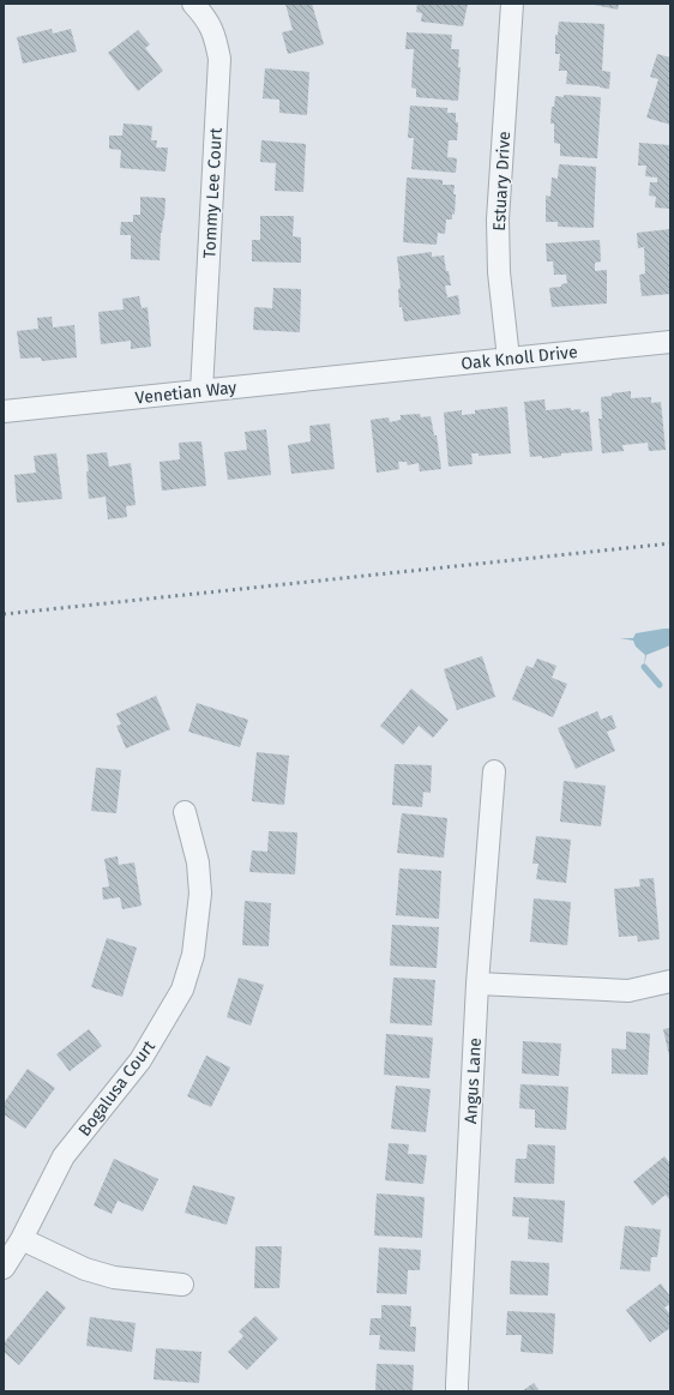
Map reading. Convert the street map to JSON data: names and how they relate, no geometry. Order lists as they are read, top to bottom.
{
  "streets": {
    "street": [
      "Estuary Drive",
      "Tommy Lee Court",
      "Oak Knoll Drive",
      "Venetian Way",
      "Angus Lane",
      "Bogalusa Court"
    ]
  },
  "crossings": [
    ["Estuary Drive", "Oak Knoll Drive"],
    ["Tommy Lee Court", "Venetian Way"],
    ["Oak Knoll Drive", "Venetian Way"]
  ]
}
